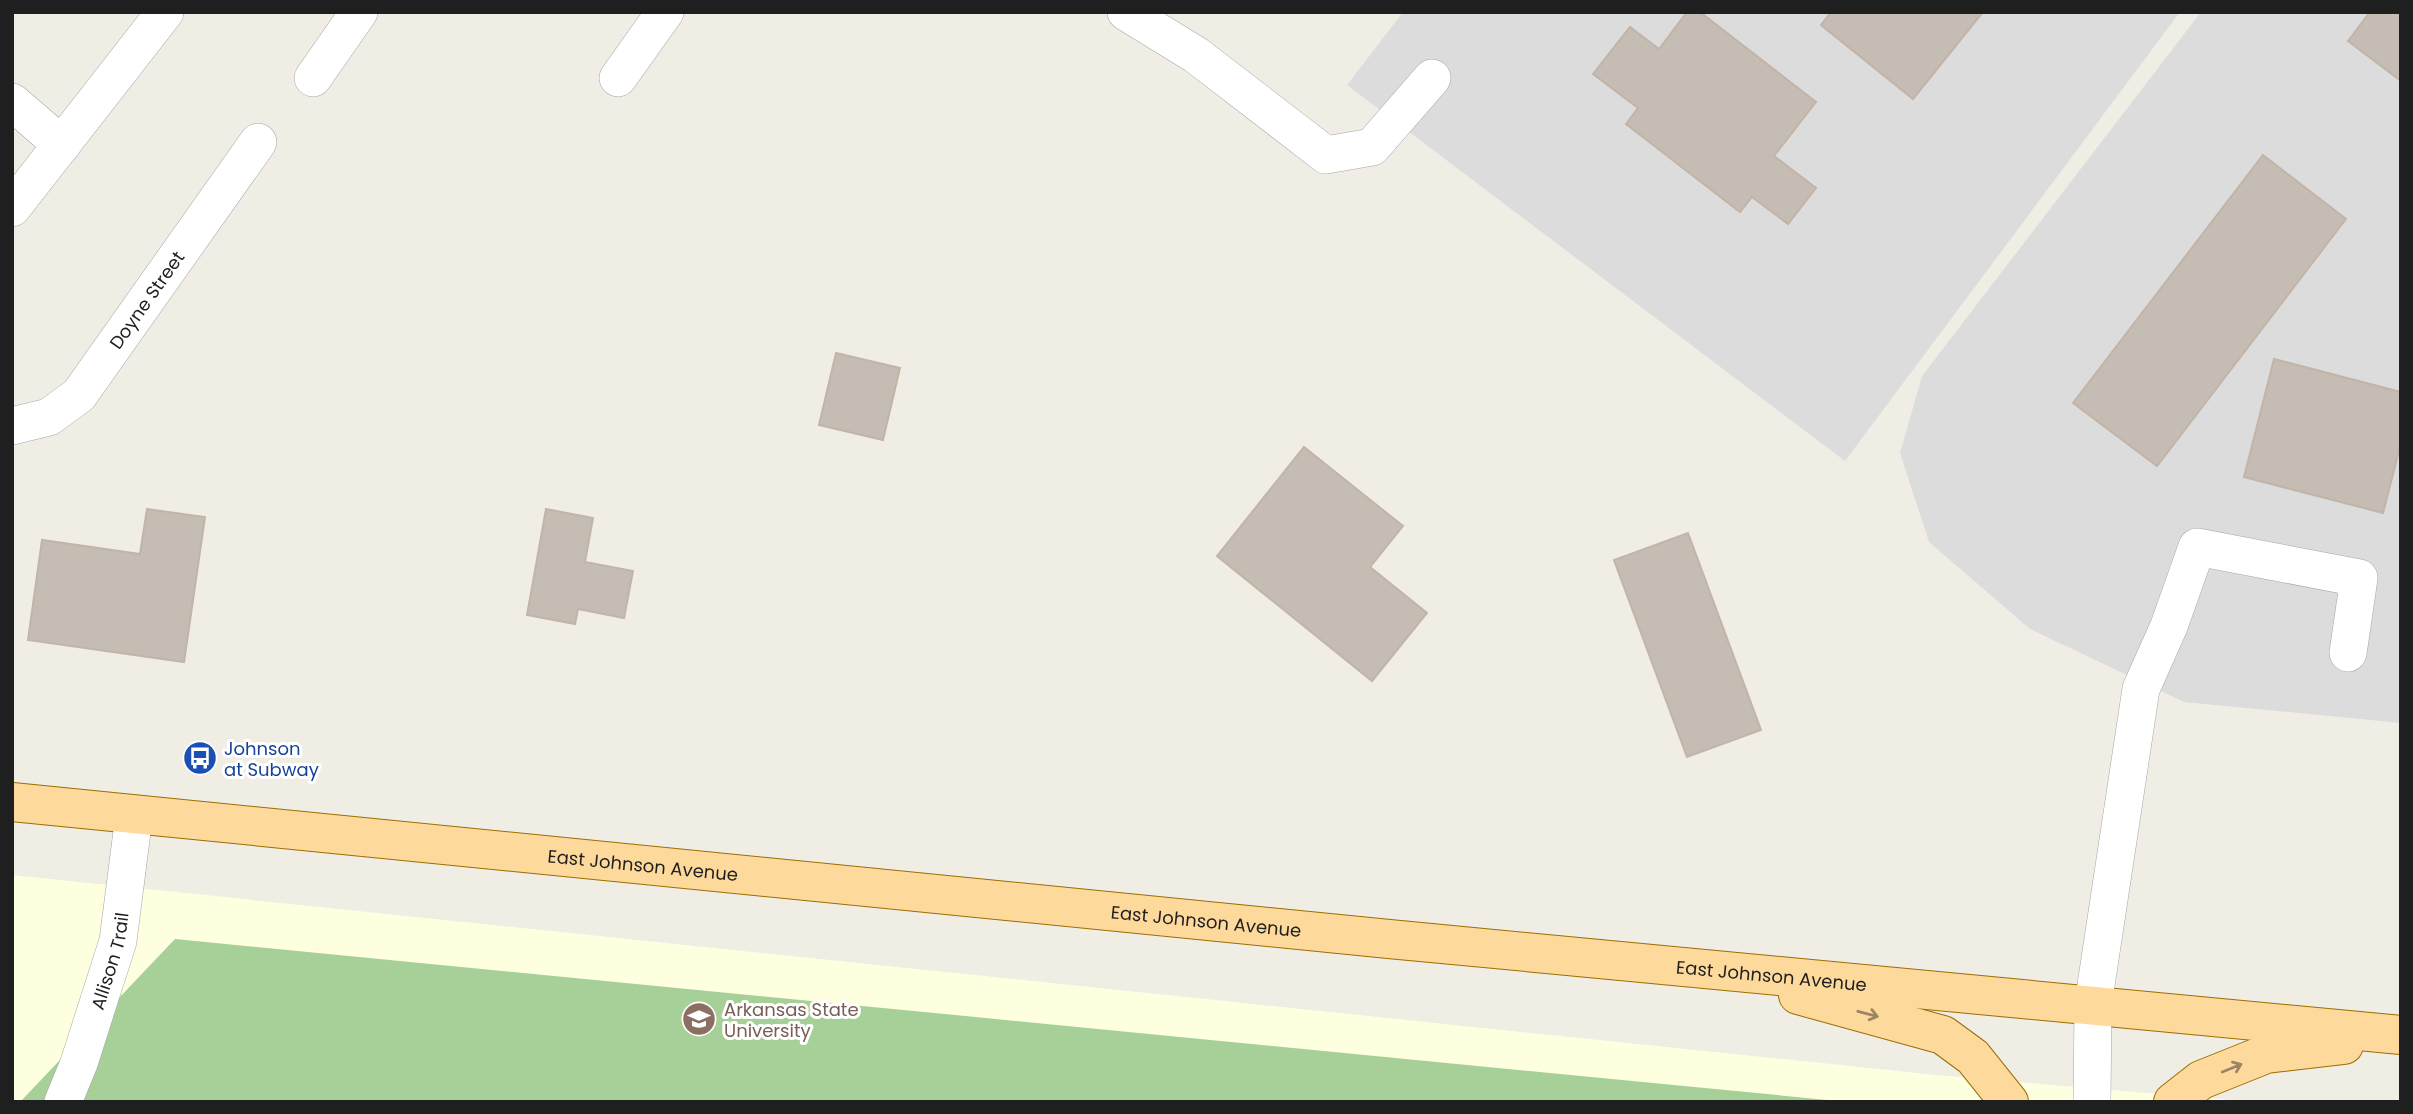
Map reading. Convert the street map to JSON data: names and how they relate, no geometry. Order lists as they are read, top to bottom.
{
  "streets": {
    "main road": ["East Johnson Avenue"],
    "street": ["Doyne Street", "Allison Trail"]
  },
  "crossings": [
    ["East Johnson Avenue", "Allison Trail"]
  ],
  "places": {
    "bus stop": ["Johnson at Subway"],
    "school or university": ["Arkansas State University"]
  }
}
